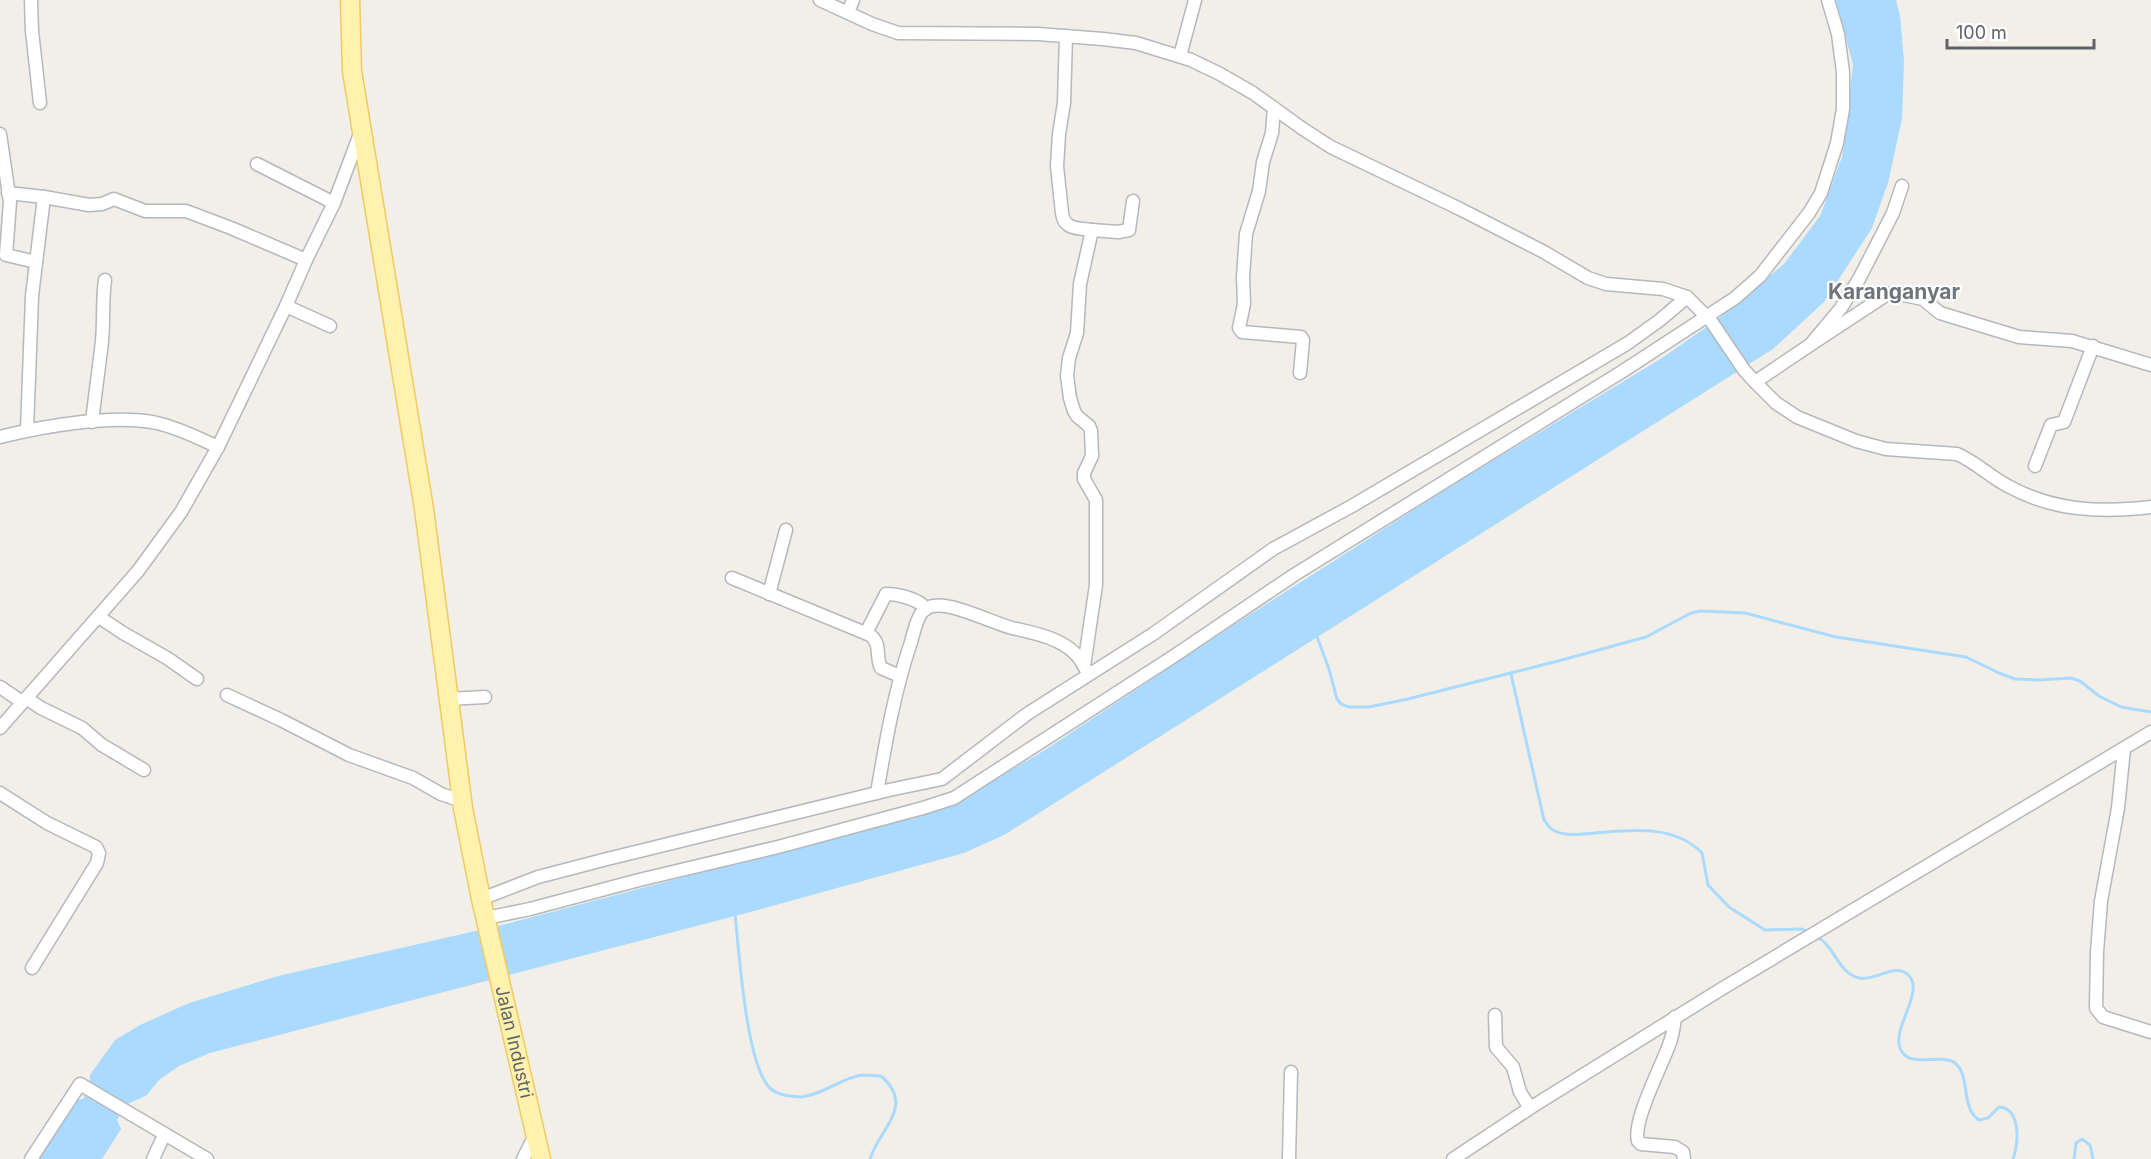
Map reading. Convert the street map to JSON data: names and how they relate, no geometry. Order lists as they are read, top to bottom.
{
  "streets": {
    "main road": ["Jalan Industri"]
  },
  "districts": ["Karanganyar"],
  "scale_bar": "100 m"
}
